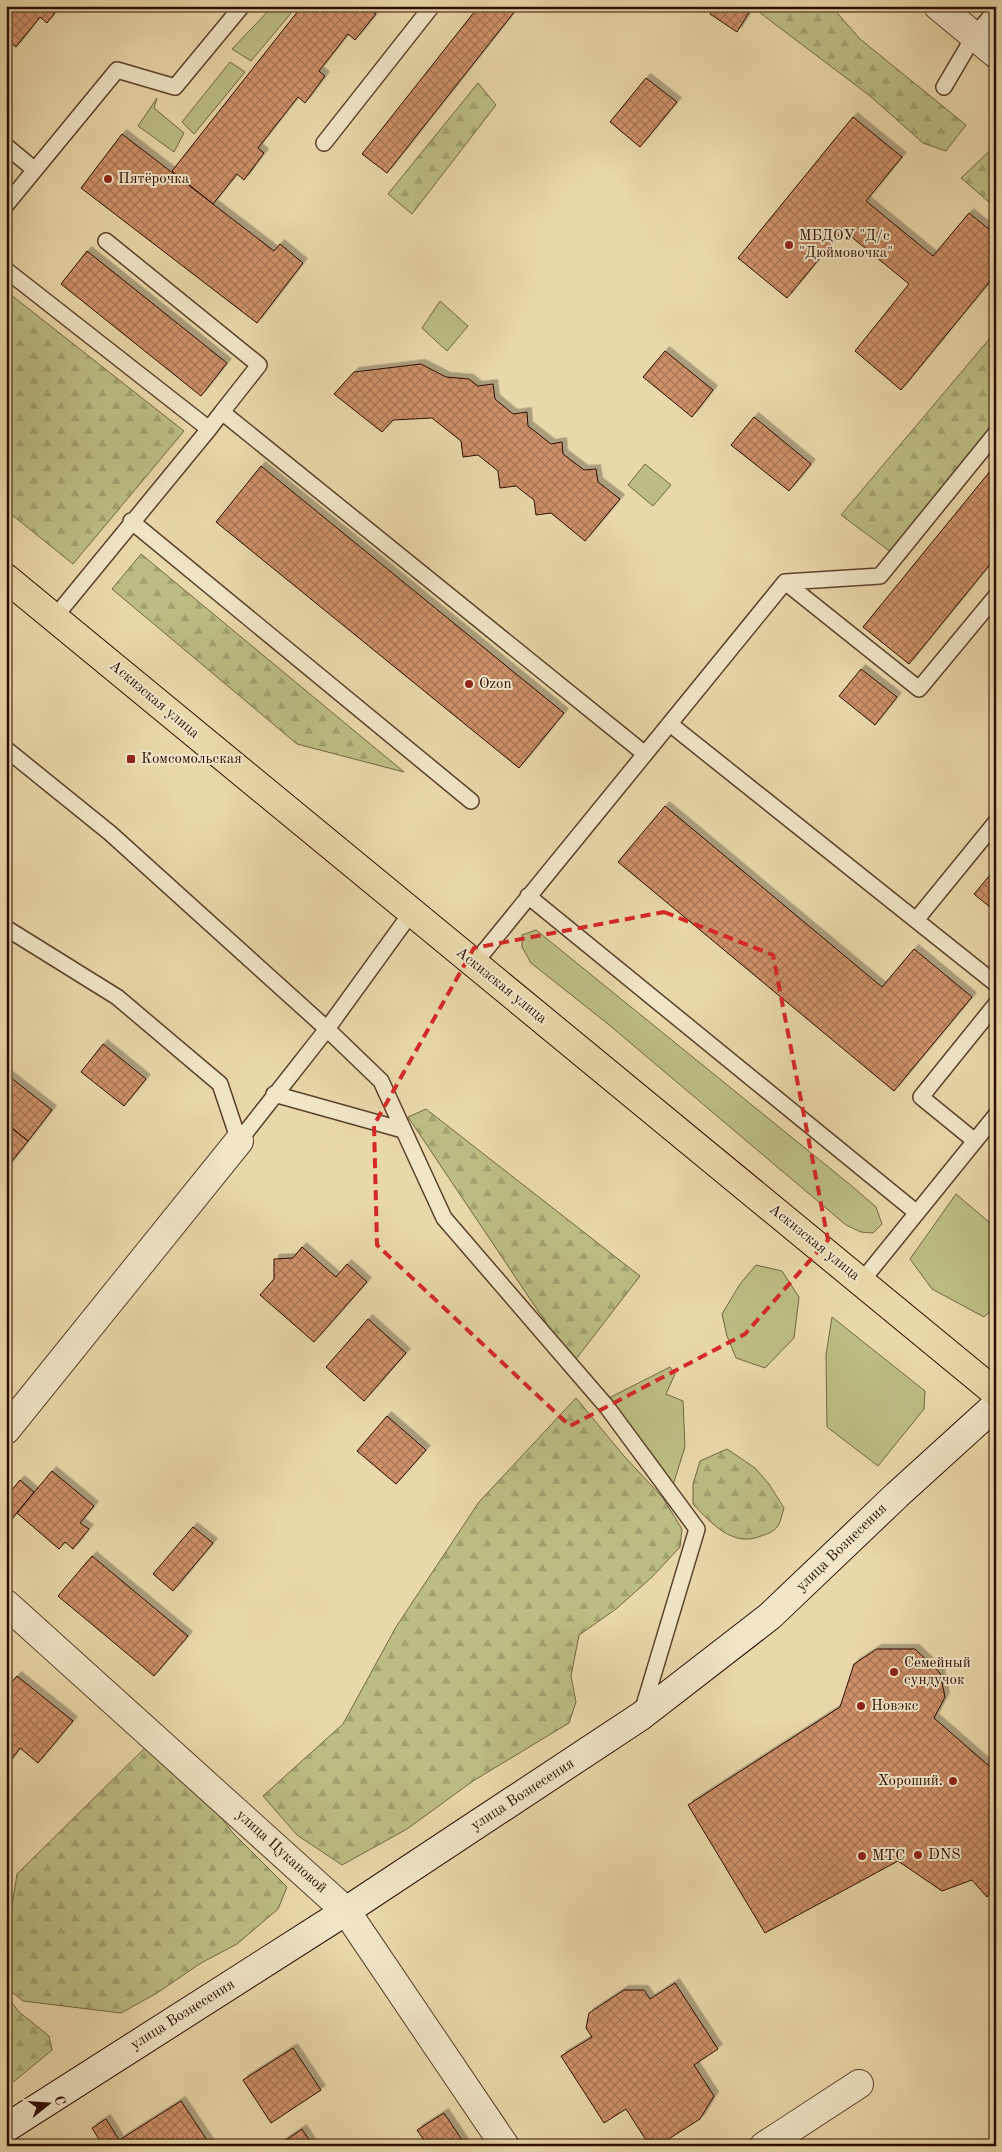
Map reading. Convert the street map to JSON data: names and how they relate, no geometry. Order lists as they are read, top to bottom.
{
  "streets": {
    "main road": ["Аскизская улица"],
    "street": ["улица Вознесения", "улица Цукановой"]
  },
  "crossings": [
    ["улица Вознесения", "улица Цукановой"]
  ],
  "places": {
    "other": [
      "Пятёрочка",
      "МБДОУ \"Д/с \"Дюймовочка\"",
      "Ozon",
      "Семейный сундучок",
      "Новэкс",
      "Хороший.",
      "DNS",
      "МТС"
    ],
    "transit": ["Комсомольская"]
  },
  "north": "right"
}
